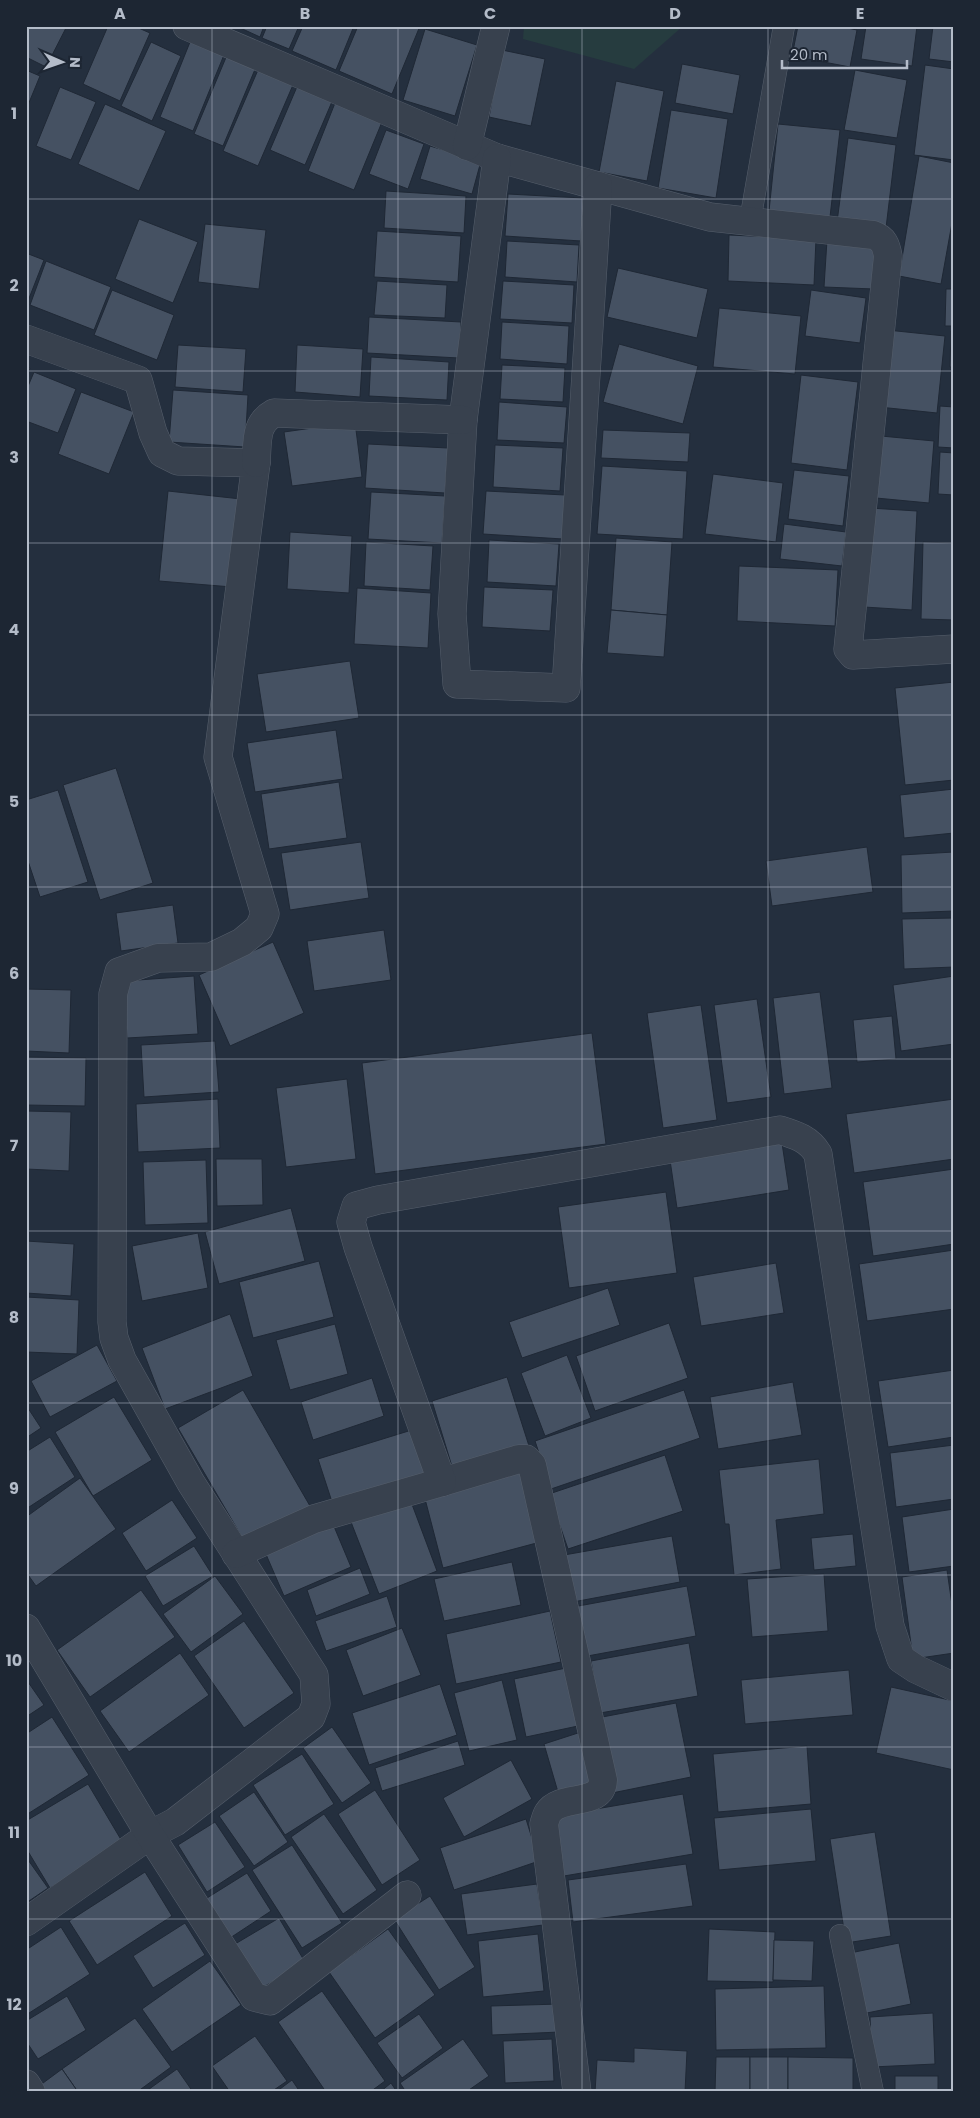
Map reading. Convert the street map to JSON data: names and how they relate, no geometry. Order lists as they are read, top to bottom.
{
  "scale_bar": "20 m",
  "north": "right",
  "grid": {
    "columns": [
      "A",
      "B",
      "C",
      "D",
      "E"
    ],
    "rows": [
      "1",
      "2",
      "3",
      "4",
      "5",
      "6",
      "7",
      "8",
      "9",
      "10",
      "11",
      "12"
    ]
  }
}
